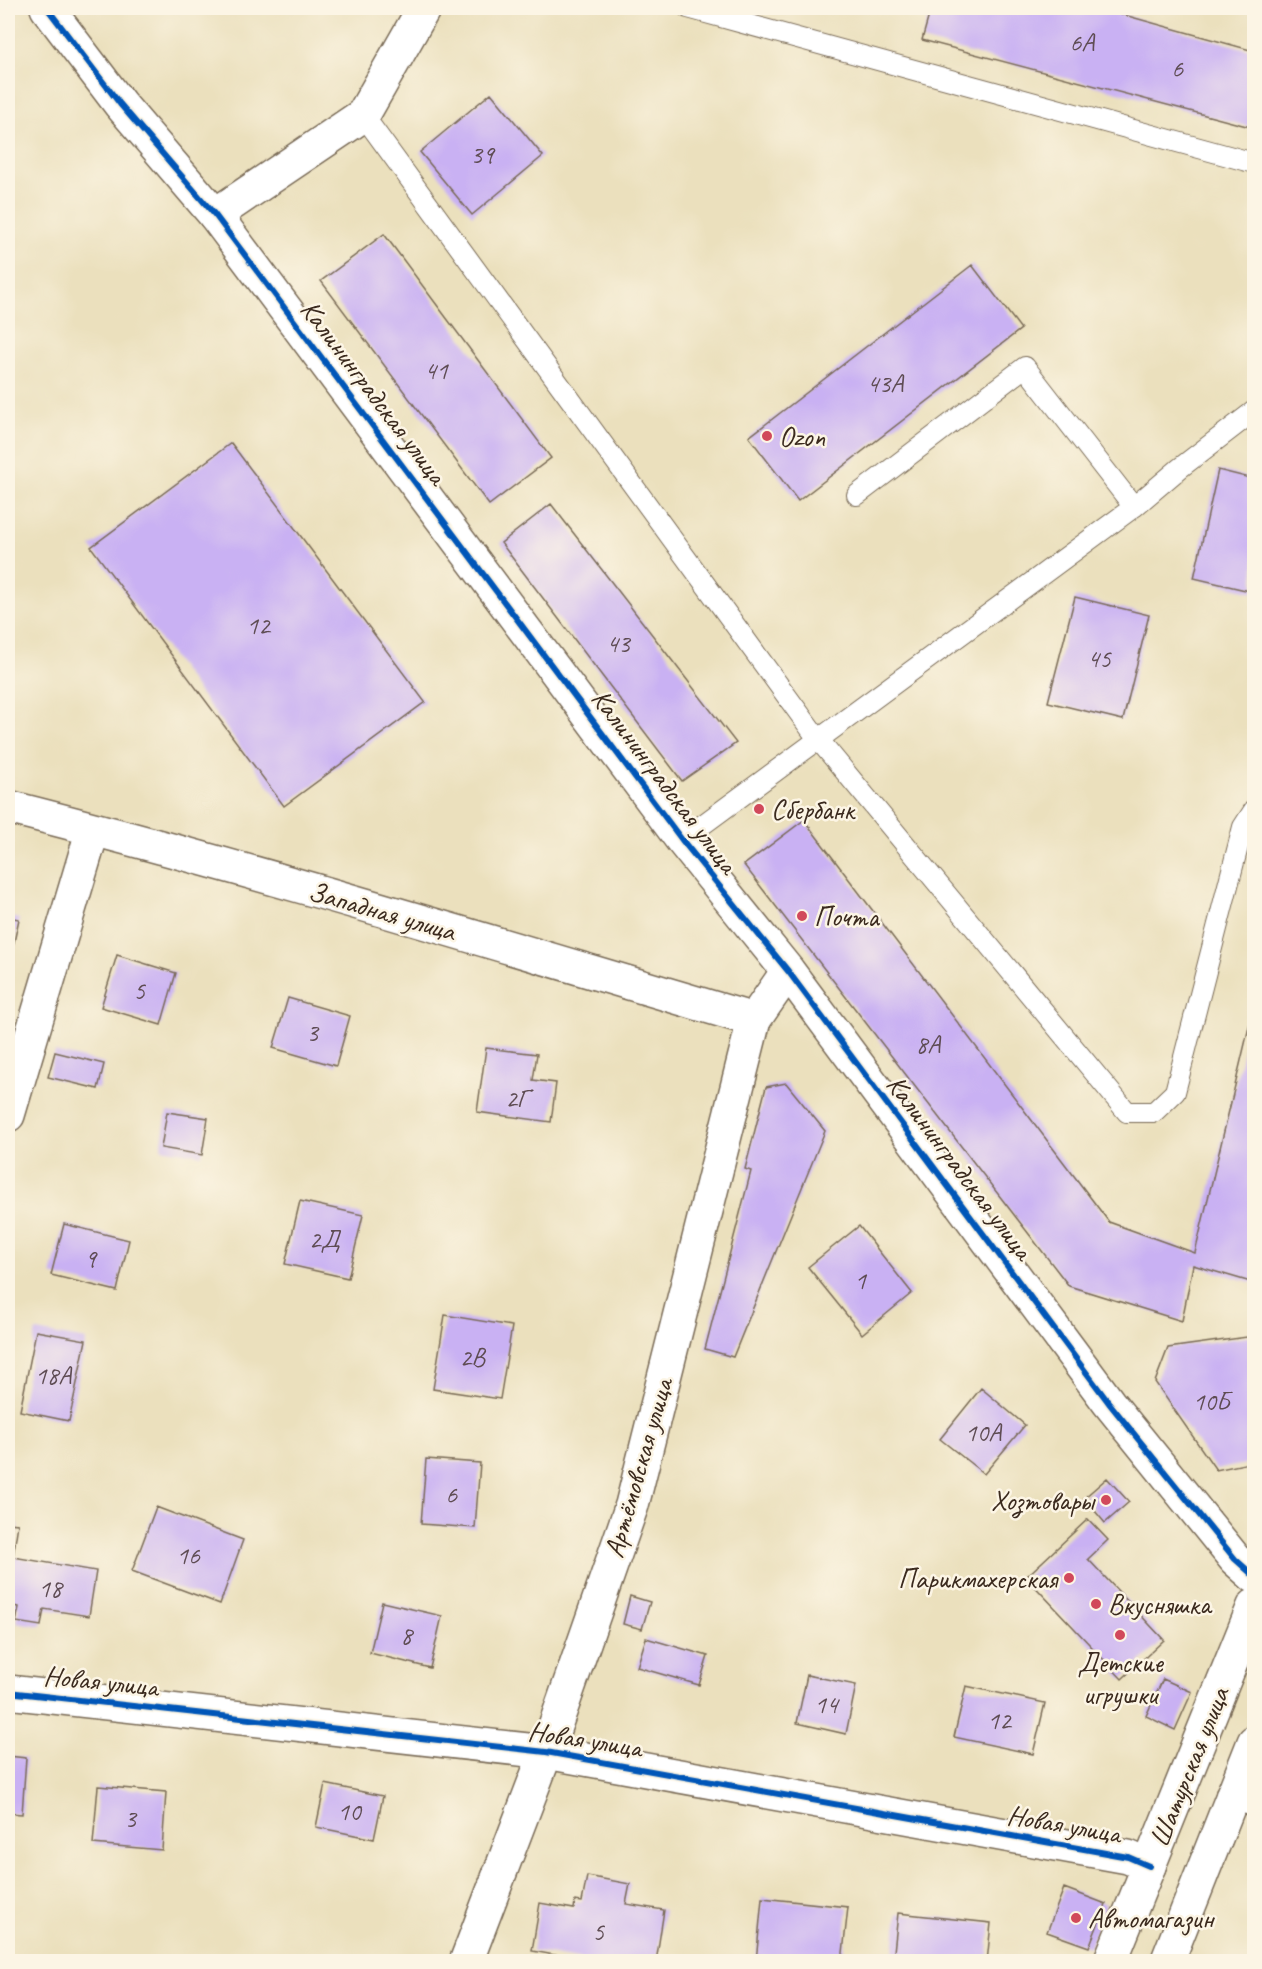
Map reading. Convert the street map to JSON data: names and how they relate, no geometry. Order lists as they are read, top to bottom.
{
  "streets": {
    "street": [
      "Калининградская улица",
      "Западная улица",
      "Артёмовская улица",
      "Новая улица",
      "Шатурская улица"
    ]
  },
  "crossings": [
    ["Калининградская улица", "Артёмовская улица"],
    ["Западная улица", "Артёмовская улица"],
    ["Артёмовская улица", "Новая улица"],
    ["Новая улица", "Шатурская улица"]
  ],
  "places": [
    "Ozon",
    "Сбербанк",
    "Почта",
    "Хозтовары",
    "Парикмахерская",
    "Вкусняшка",
    "Детские игрушки",
    "Автомагазин"
  ],
  "house_numbers": [
    "6А",
    "6",
    "39",
    "41",
    "43А",
    "12",
    "43",
    "45",
    "5",
    "3",
    "8А",
    "2Г",
    "2Д",
    "9",
    "1",
    "2В",
    "18А",
    "10Б",
    "10А",
    "6",
    "16",
    "18",
    "8",
    "14",
    "12",
    "10",
    "3",
    "5"
  ]
}
